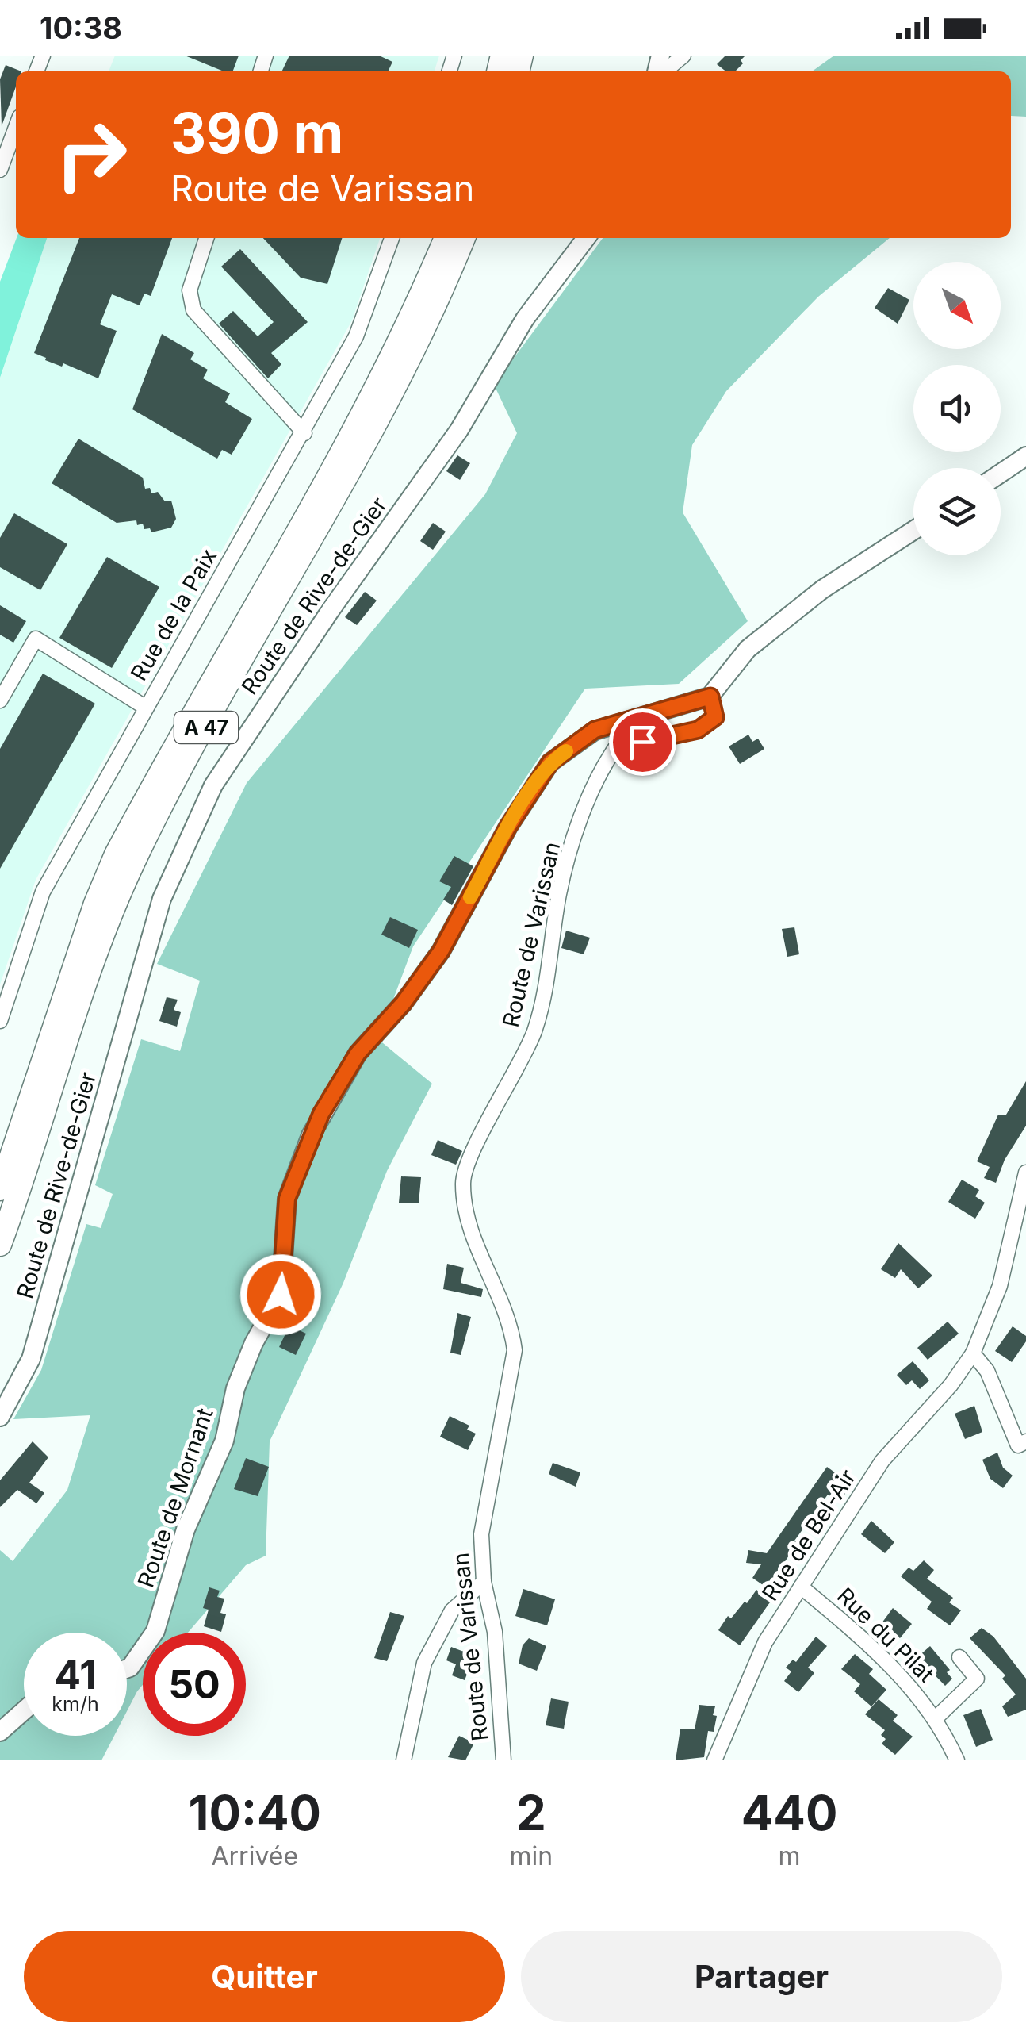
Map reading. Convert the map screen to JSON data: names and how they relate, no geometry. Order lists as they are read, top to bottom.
{
  "streets": {
    "highway": ["A 47"],
    "main road": ["Route de Rive-de-Gier", "Route de Mornant"],
    "street": [
      "Rue de la Paix",
      "Route de Varissan",
      "Rue de Bel-Air",
      "Rue du Pilat"
    ]
  },
  "crossings": [
    ["Route de Varissan", "Route de Mornant"],
    ["Rue de Bel-Air", "Rue du Pilat"]
  ],
  "north": "bottom right",
  "page": {
    "status": "10:38",
    "turn": ["390 m", "Route de Varissan"],
    "speed": "41 km/h",
    "limit": "50",
    "eta": [
      "10:40",
      "Arrivée",
      "2",
      "min",
      "440",
      "m"
    ],
    "buttons": ["Quitter", "Partager"]
  }
}
